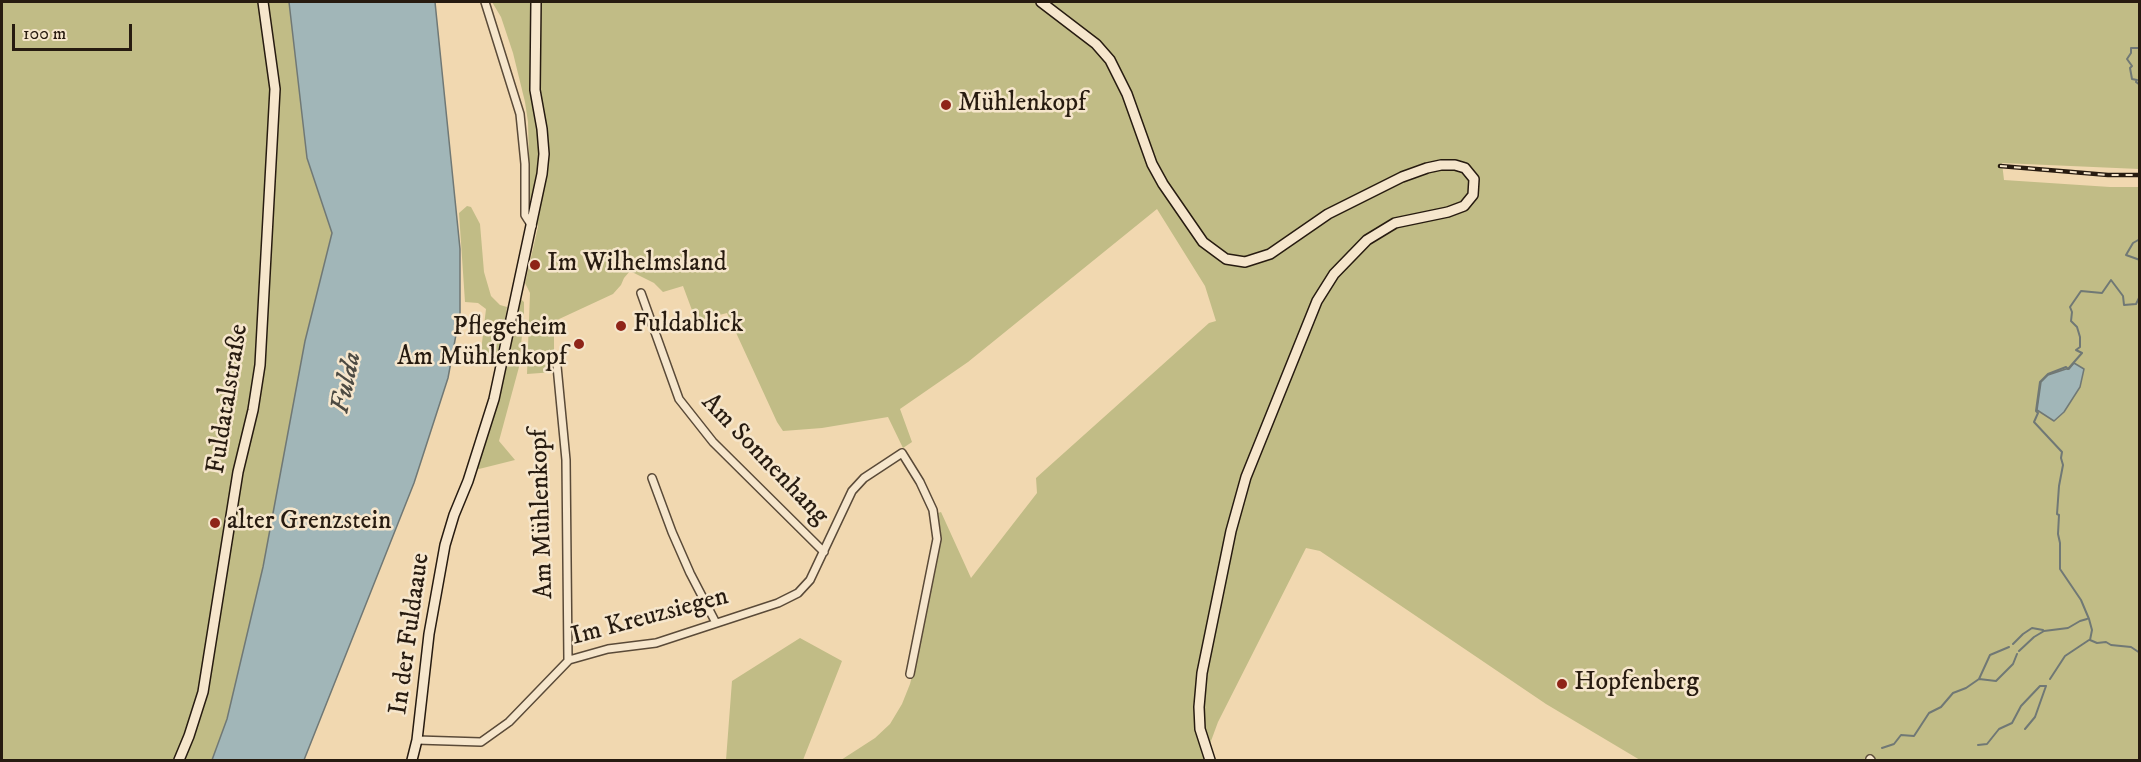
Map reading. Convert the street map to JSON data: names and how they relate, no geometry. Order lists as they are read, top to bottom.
{
  "streets": {
    "street": [
      "Fuldatalstraße",
      "Am Sonnenhang",
      "Am Mühlenkopf",
      "Im Kreuzsiegen",
      "In der Fuldaaue"
    ]
  },
  "crossings": [
    ["Am Sonnenhang", "Im Kreuzsiegen"],
    ["Am Mühlenkopf", "Im Kreuzsiegen"],
    ["Im Kreuzsiegen", "In der Fuldaaue"]
  ],
  "water": ["Fulda"],
  "places": [
    "Mühlenkopf",
    "Im Wilhelmsland",
    "Fuldablick",
    "Pflegeheim Am Mühlenkopf",
    "alter Grenzstein",
    "Hopfenberg"
  ],
  "scale_bar": "100 m"
}
